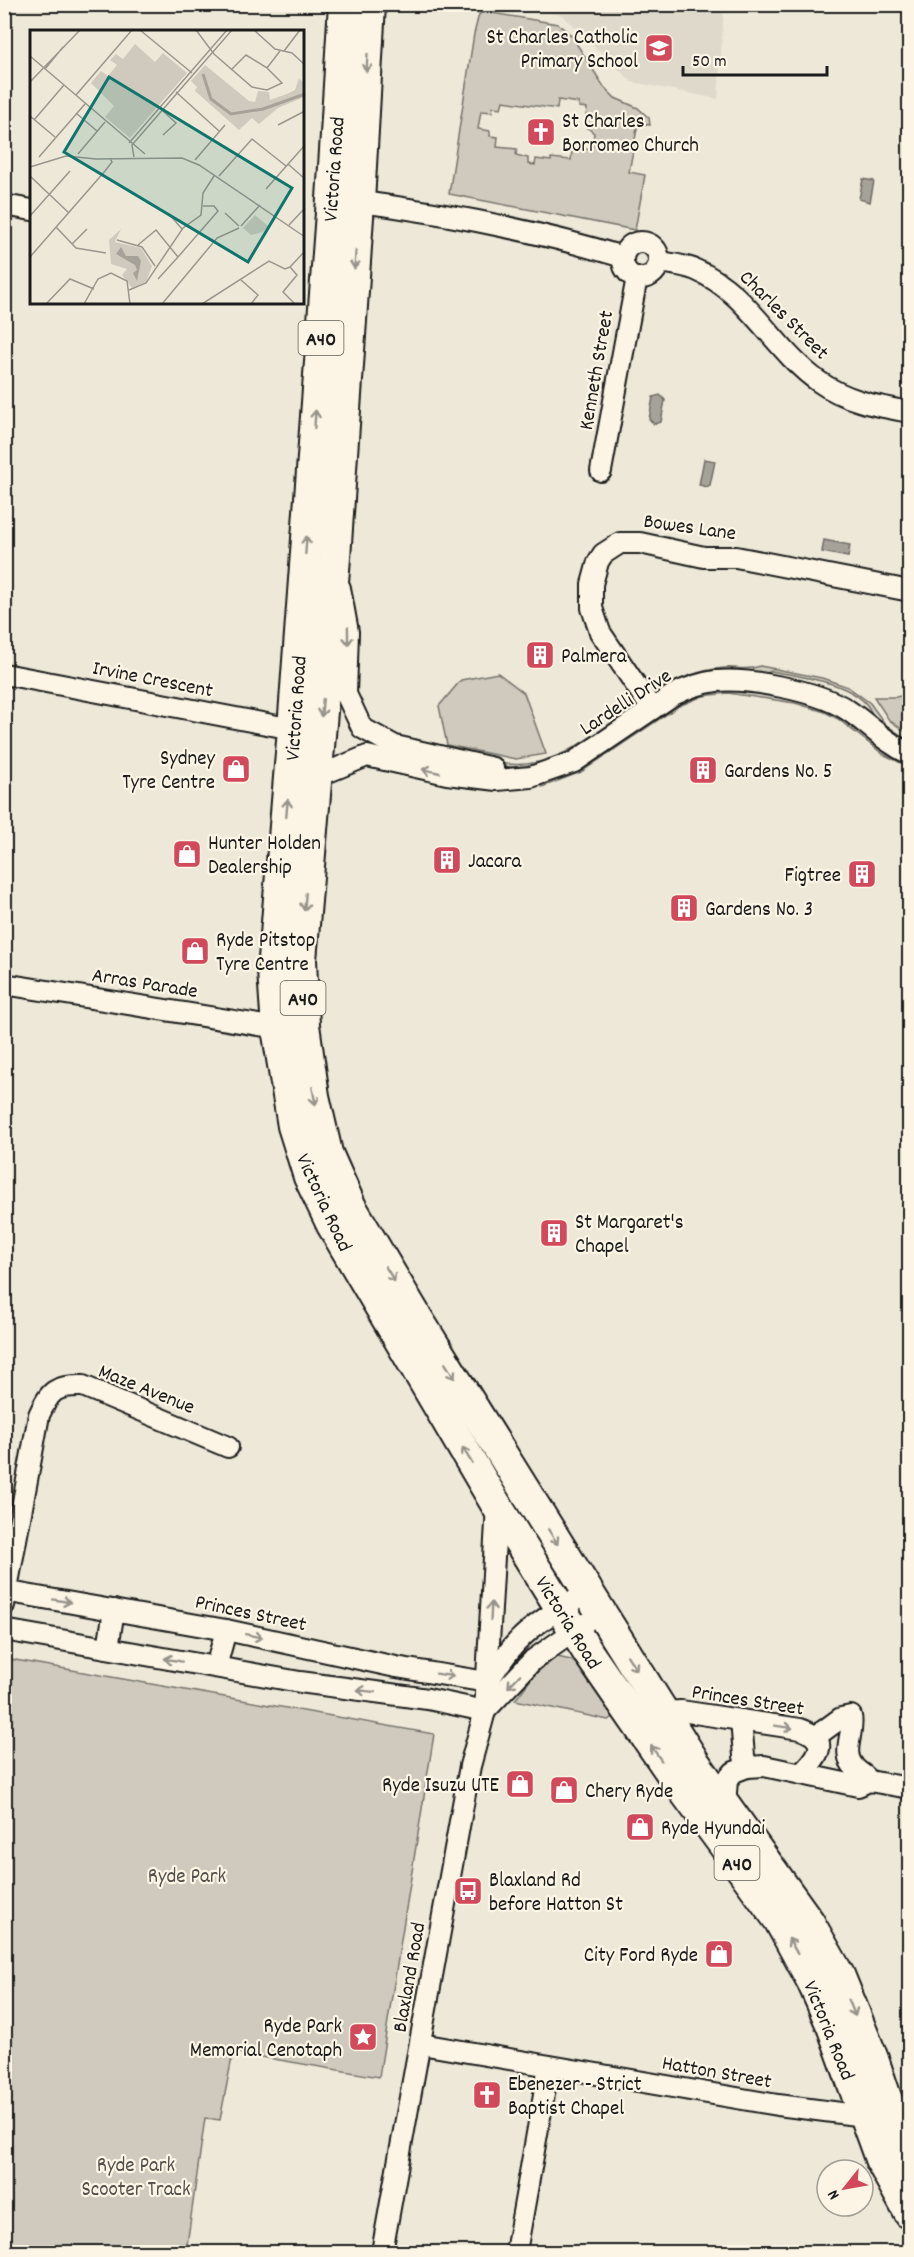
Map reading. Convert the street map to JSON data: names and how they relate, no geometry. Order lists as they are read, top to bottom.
{
  "streets": {
    "highway": ["Victoria Road", "A40"],
    "street": [
      "Charles Street",
      "Kenneth Street",
      "Bowes Lane",
      "Irvine Crescent",
      "Lardelli Drive",
      "Arras Parade",
      "Maze Avenue",
      "Princes Street",
      "Blaxland Road",
      "Hatton Street"
    ]
  },
  "crossings": [
    ["Victoria Road", "Irvine Crescent"],
    ["Victoria Road", "Lardelli Drive"],
    ["Victoria Road", "Arras Parade"],
    ["Victoria Road", "Princes Street"],
    ["Victoria Road", "Blaxland Road"],
    ["Victoria Road", "Hatton Street"],
    ["Charles Street", "Kenneth Street"],
    ["Bowes Lane", "Lardelli Drive"],
    ["Maze Avenue", "Princes Street"],
    ["Princes Street", "Blaxland Road"],
    ["Blaxland Road", "Hatton Street"]
  ],
  "parks": ["Ryde Park", "Ryde Park Scooter Track"],
  "places": {
    "school or university": ["St Charles Catholic Primary School"],
    "church": ["St Charles Borromeo Church", "Ebenezer - Strict Baptist Chapel"],
    "building": [
      "Palmera",
      "Gardens No. 5",
      "Jacara",
      "Figtree",
      "Gardens No. 3",
      "St Margaret's Chapel"
    ],
    "shop": [
      "Sydney Tyre Centre",
      "Hunter Holden Dealership",
      "Ryde Pitstop Tyre Centre",
      "Ryde Isuzu UTE",
      "Chery Ryde",
      "Ryde Hyundai",
      "City Ford Ryde"
    ],
    "bus stop": ["Blaxland Rd before Hatton St"],
    "place": ["Ryde Park Memorial Cenotaph"]
  },
  "scale_bar": "50 m",
  "north": "bottom left"
}
